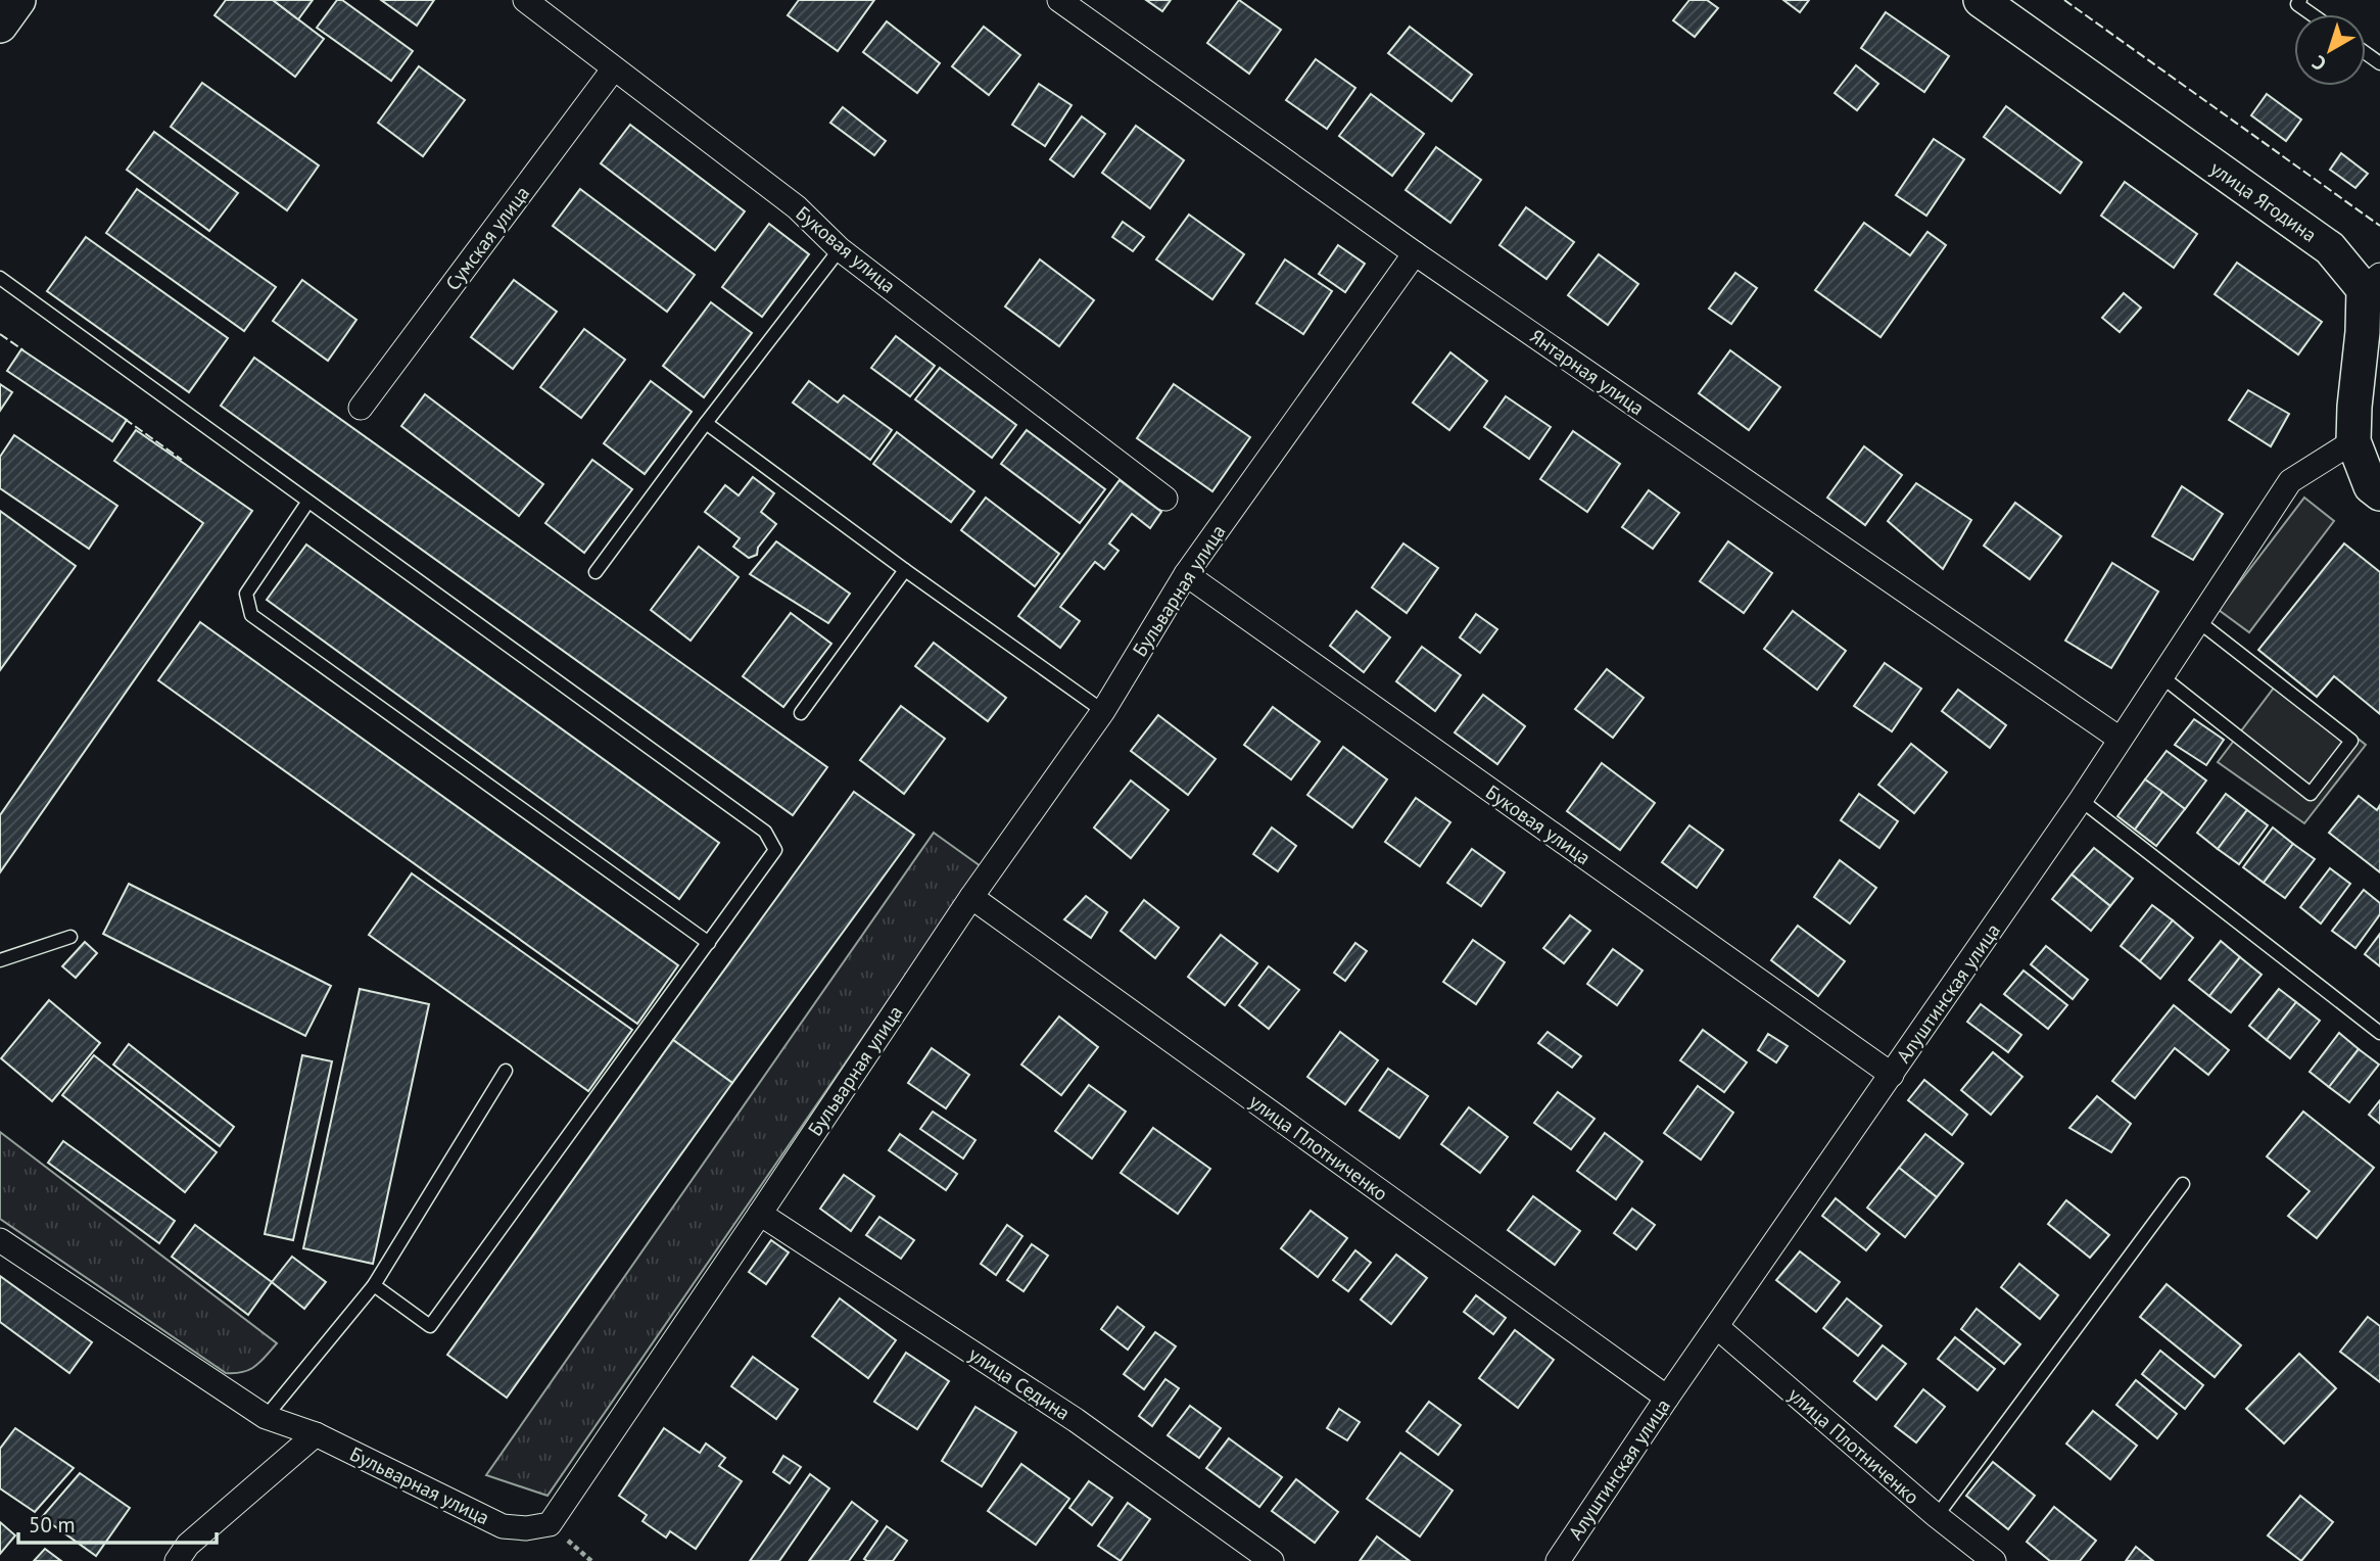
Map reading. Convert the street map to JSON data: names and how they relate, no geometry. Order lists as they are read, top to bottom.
{
  "streets": {
    "street": [
      "улица Ягодина",
      "Сумская улица",
      "Буковая улица",
      "Янтарная улица",
      "Бульварная улица",
      "Алуштинская улица",
      "улица Плотниченко",
      "улица Седина"
    ]
  },
  "crossings": [
    ["улица Ягодина", "Алуштинская улица"],
    ["Сумская улица", "Буковая улица"],
    ["Буковая улица", "Бульварная улица"],
    ["Буковая улица", "Алуштинская улица"],
    ["Янтарная улица", "Бульварная улица"],
    ["Янтарная улица", "Алуштинская улица"],
    ["Бульварная улица", "улица Плотниченко"],
    ["Бульварная улица", "улица Седина"],
    ["Алуштинская улица", "улица Плотниченко"]
  ],
  "scale_bar": "50 m",
  "north": "bottom left"
}
